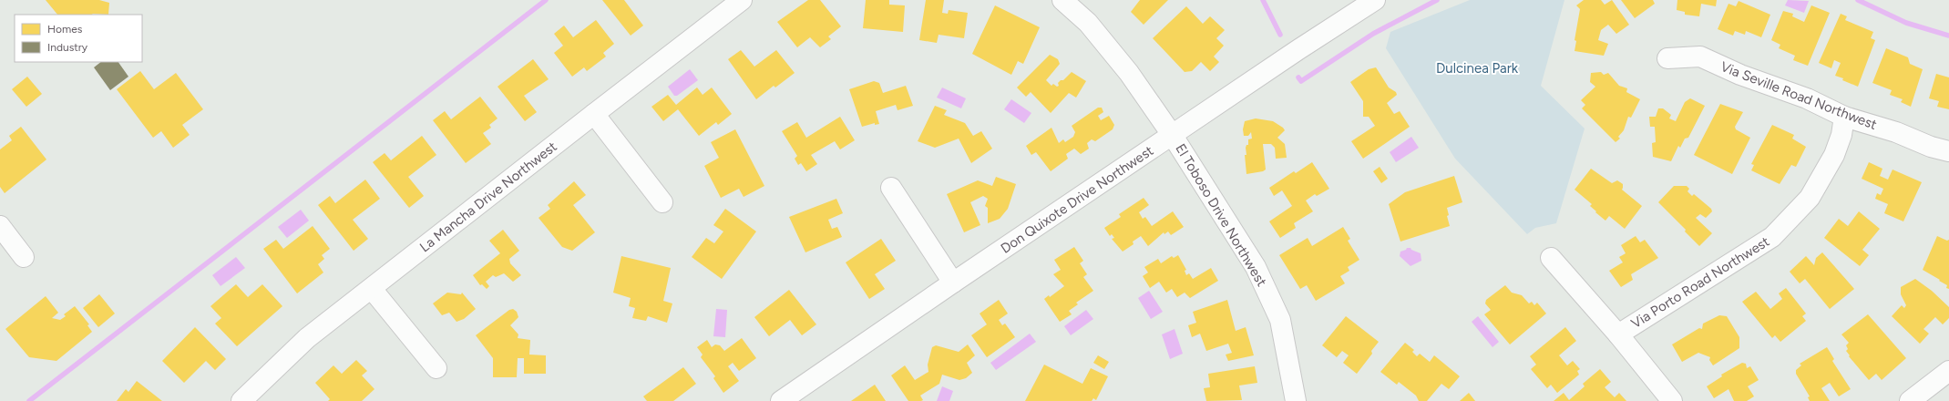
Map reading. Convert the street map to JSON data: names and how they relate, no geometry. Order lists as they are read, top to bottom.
{
  "streets": {
    "street": [
      "Via Seville Road Northwest",
      "La Mancha Drive Northwest",
      "Don Quixote Drive Northwest",
      "El Toboso Drive Northwest",
      "Via Porto Road Northwest"
    ]
  },
  "crossings": [
    ["Via Seville Road Northwest", "Via Porto Road Northwest"],
    ["Don Quixote Drive Northwest", "El Toboso Drive Northwest"]
  ],
  "parks": ["Dulcinea Park"],
  "legend": ["Homes", "Industry"]
}
